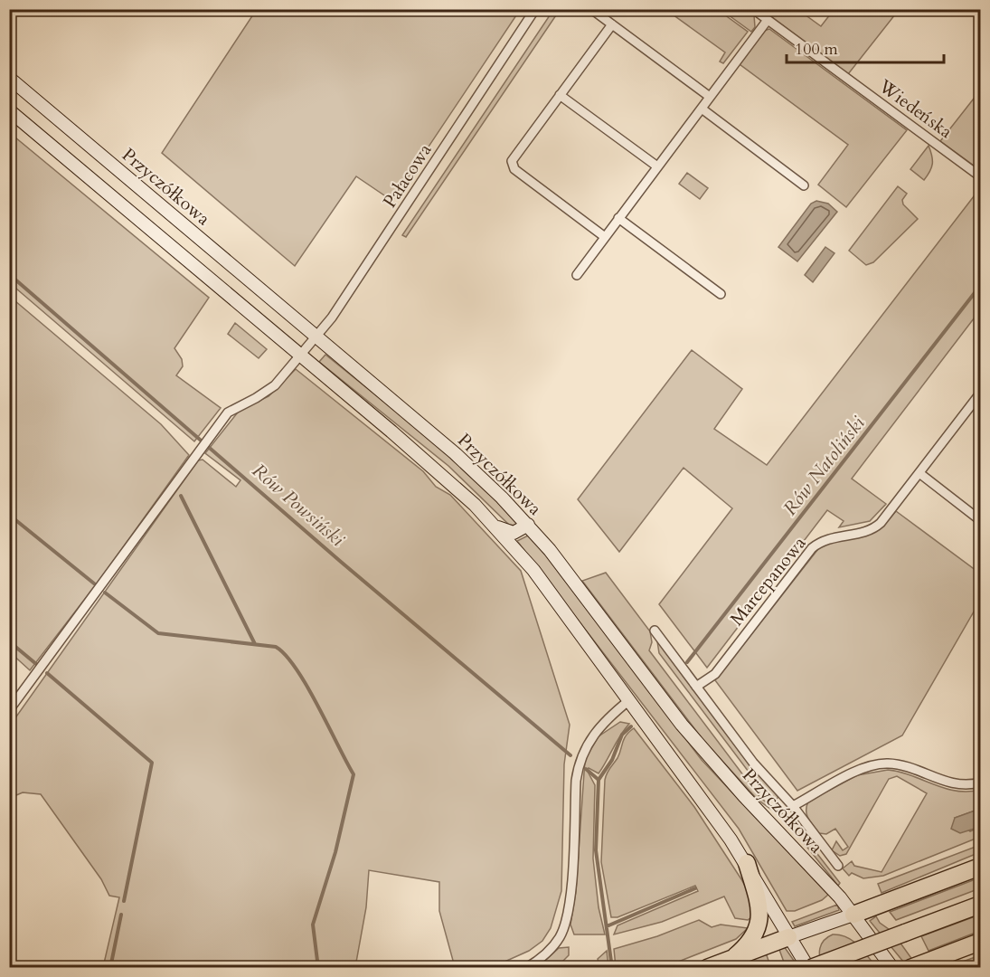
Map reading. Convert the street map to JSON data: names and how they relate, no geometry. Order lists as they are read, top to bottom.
{
  "streets": {
    "main road": ["Przyczółkowa"],
    "street": ["Wiedeńska", "Pałacowa", "Marcepanowa"]
  },
  "crossings": [
    ["Pałacowa", "Przyczółkowa"],
    ["Przyczółkowa", "Marcepanowa"]
  ],
  "water": ["Rów Natoliński", "Rów Powsiński"],
  "scale_bar": "100 m"
}
